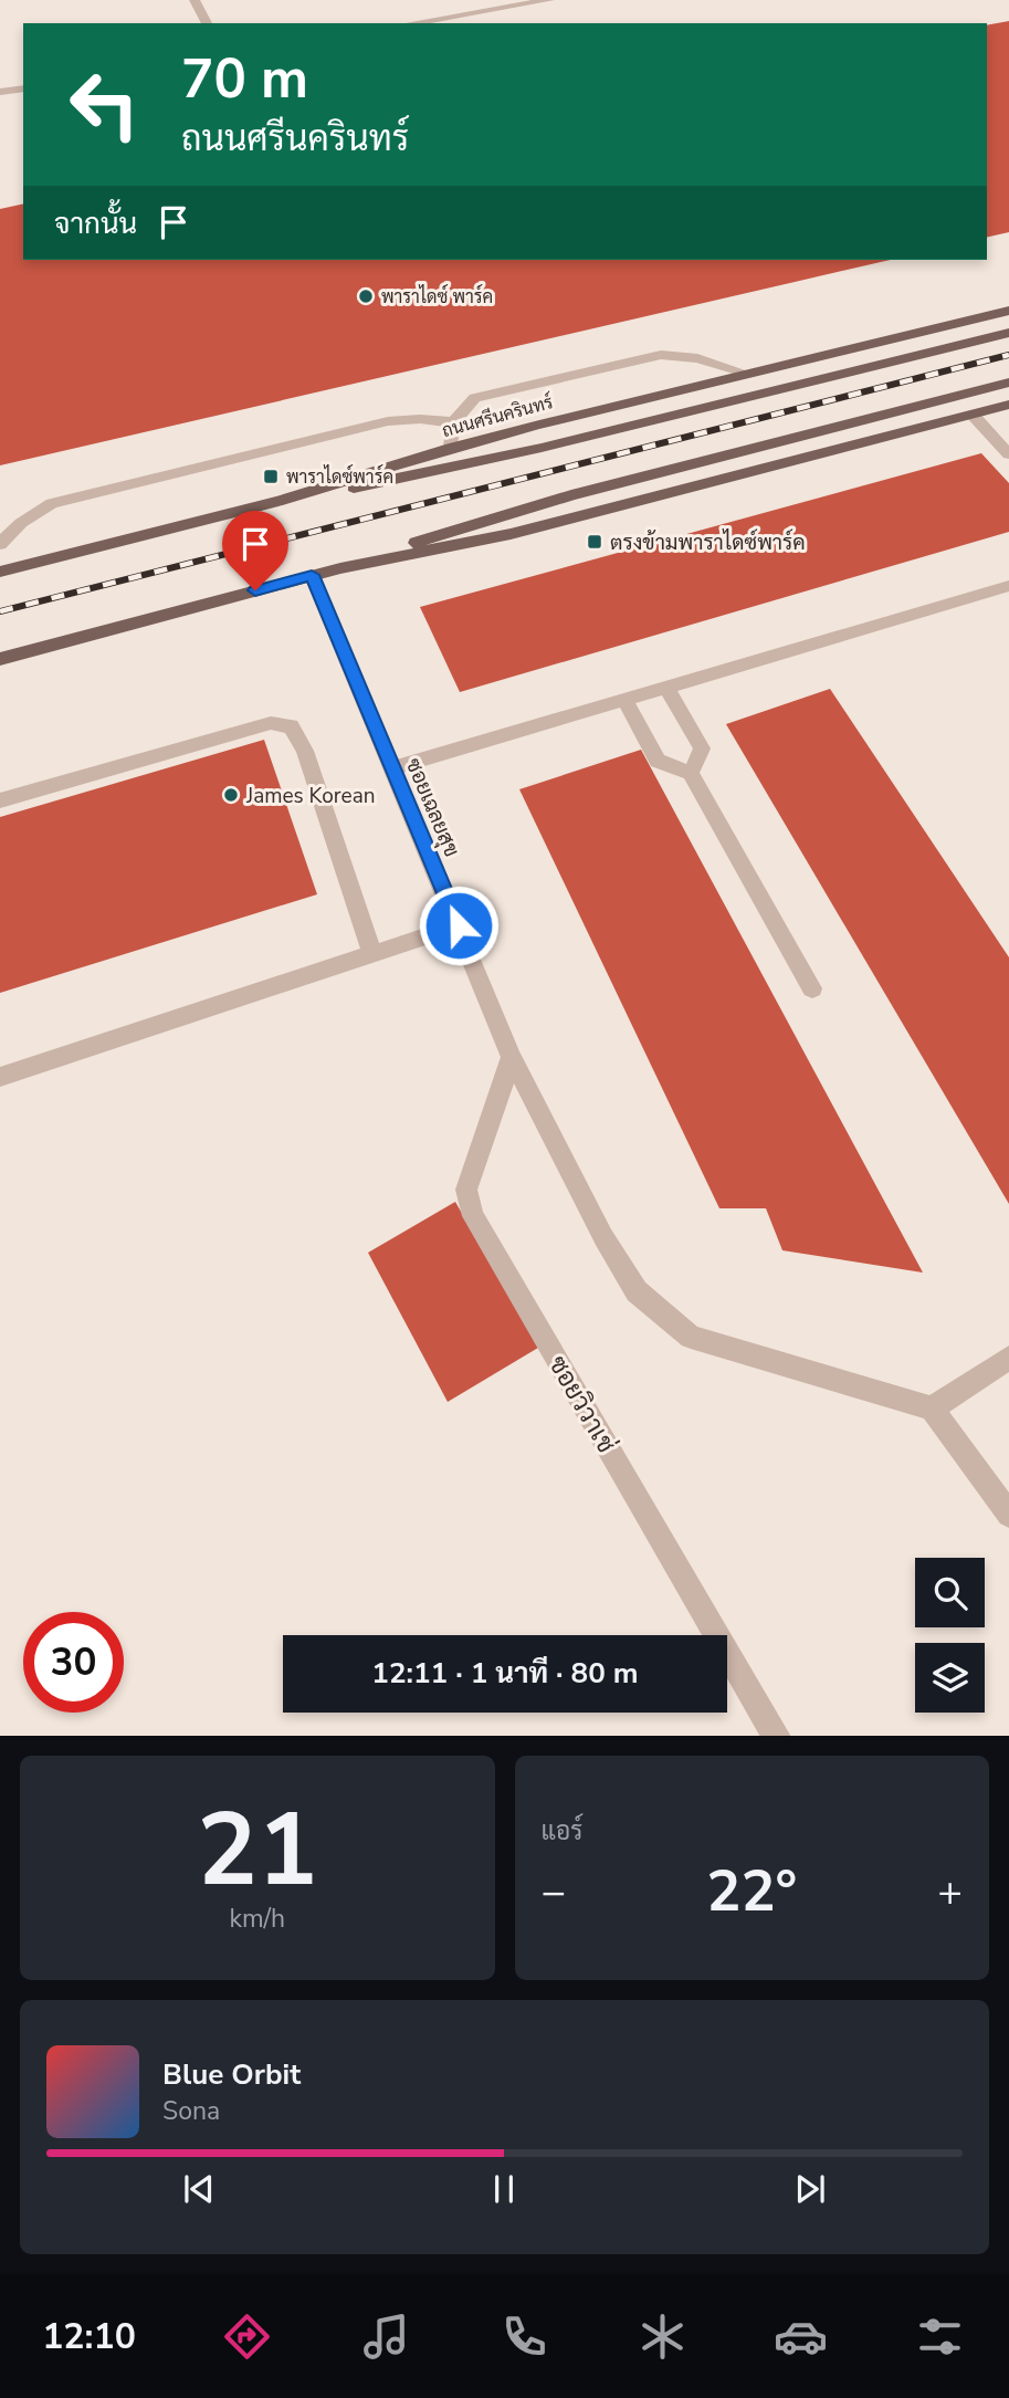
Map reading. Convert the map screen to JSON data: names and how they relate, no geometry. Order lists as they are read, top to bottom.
{
  "streets": {
    "main road": ["ถนนศรีนครินทร์"],
    "street": ["ซอยเฉลยสุข", "ซอยวิวาเช่"]
  },
  "crossings": [
    ["ซอยเฉลยสุข", "ซอยวิวาเช่"]
  ],
  "places": {
    "other": ["พาราไดซ์ พาร์ค", "James Korean"],
    "transit": ["พาราไดซ์พาร์ค", "ตรงข้ามพาราไดซ์พาร์ค"]
  },
  "page": {
    "turn": ["70 m", "ถนนศรีนครินทร์"],
    "then": "จากนั้น",
    "limit": "30",
    "trip": "12:11 · 1 นาที · 80 m",
    "tile": [
      ["21", "km/h"],
      "แอร์"
    ],
    "heat": ["−", "22°", "+"],
    "song": ["Blue Orbit", "Sona"],
    "tabs": "12:10"
  }
}
